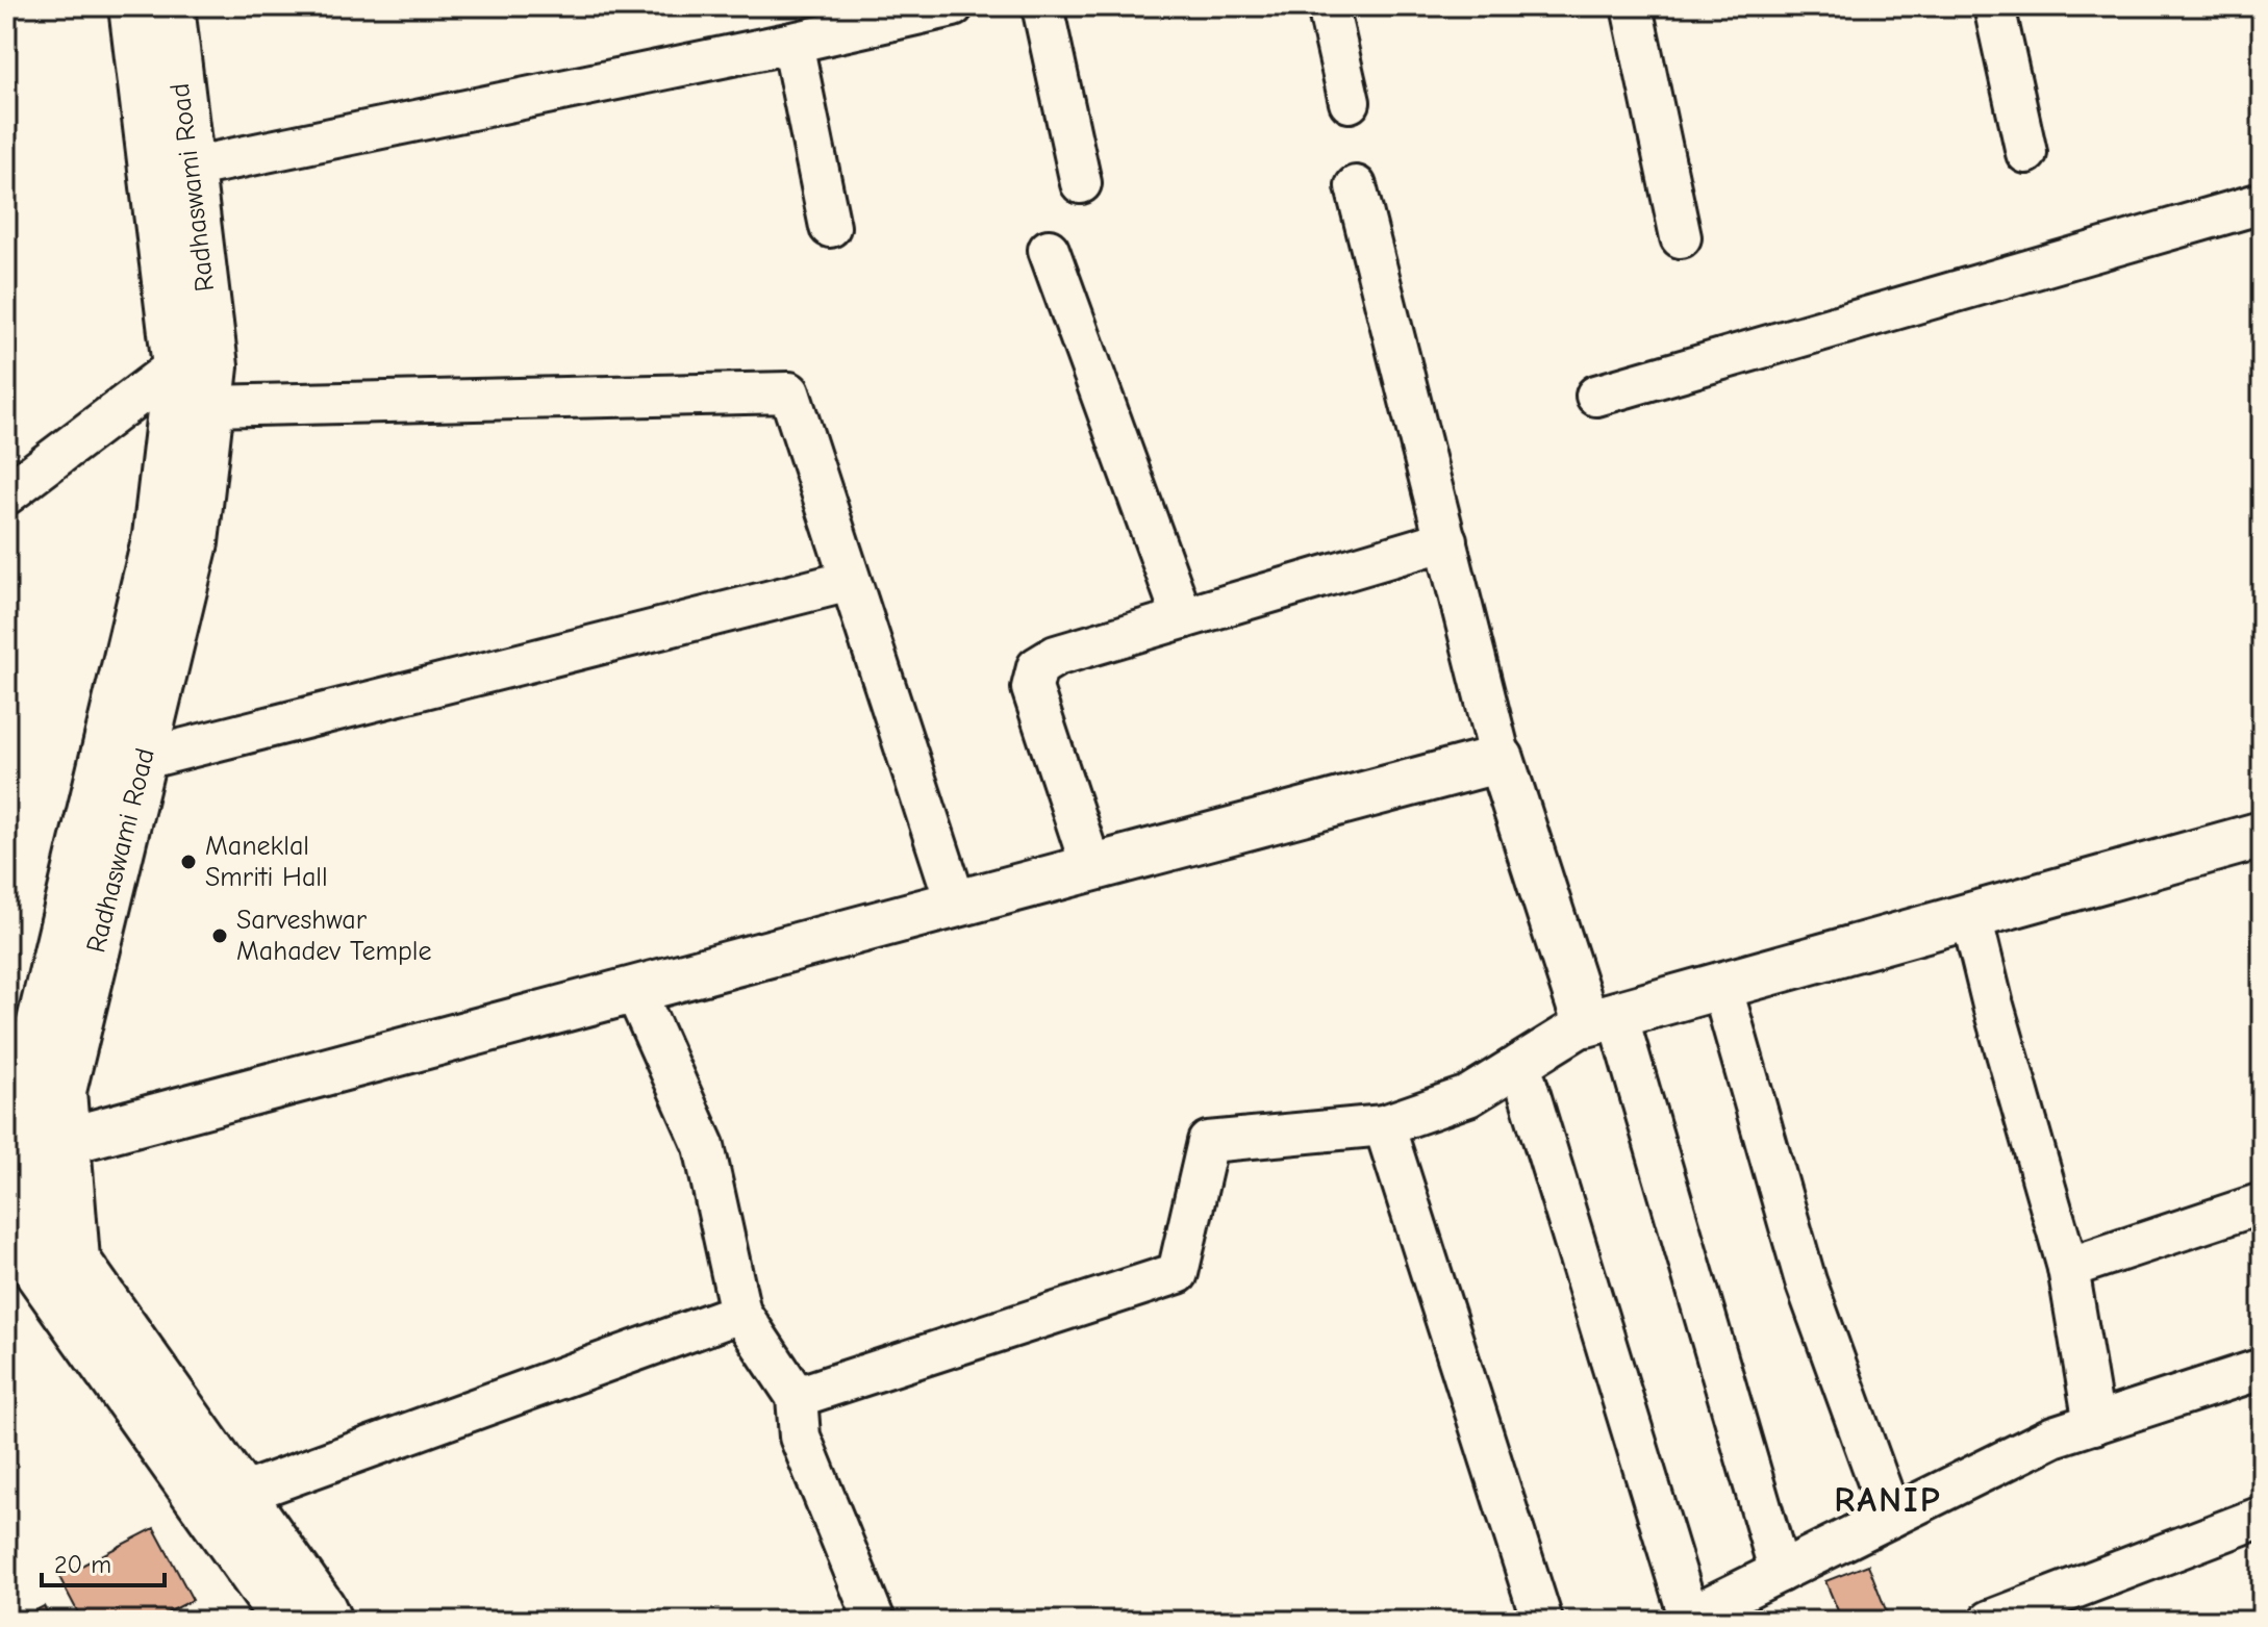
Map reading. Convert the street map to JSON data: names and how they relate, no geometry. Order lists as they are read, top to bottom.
{
  "streets": {
    "street": ["Radhaswami Road"]
  },
  "districts": ["RANIP"],
  "places": ["Maneklal Smriti Hall", "Sarveshwar Mahadev Temple"],
  "scale_bar": "20 m"
}
